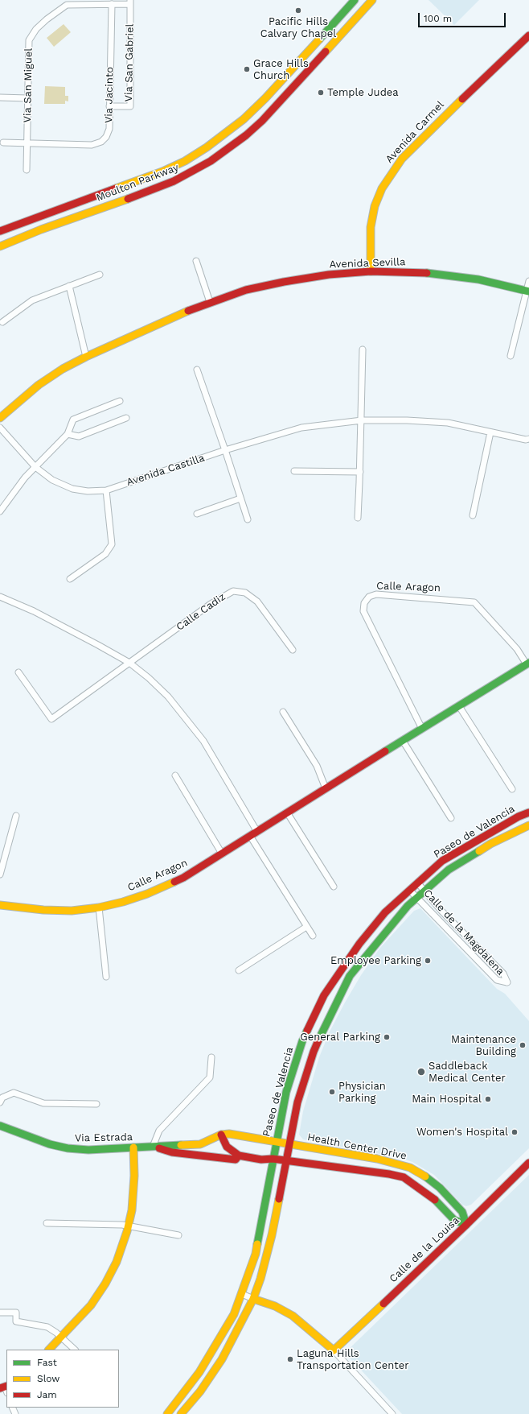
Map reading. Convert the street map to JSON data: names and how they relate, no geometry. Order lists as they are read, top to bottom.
{
  "streets": {
    "street": [
      "Via San Gabriel",
      "Via San Miguel",
      "Via Jacinto",
      "Avenida Carmel",
      "Moulton Parkway",
      "Avenida Sevilla",
      "Avenida Castilla",
      "Calle Aragon",
      "Calle Cadiz",
      "Paseo de Valencia",
      "Calle de la Magdalena",
      "Via Estrada",
      "Health Center Drive",
      "Calle de la Louisa"
    ]
  },
  "crossings": [
    ["Via San Gabriel", "Via San Miguel"],
    ["Via San Gabriel", "Via Jacinto"],
    ["Via San Miguel", "Via Jacinto"],
    ["Avenida Carmel", "Avenida Sevilla"],
    ["Paseo de Valencia", "Calle de la Magdalena"],
    ["Paseo de Valencia", "Via Estrada"],
    ["Paseo de Valencia", "Health Center Drive"],
    ["Via Estrada", "Health Center Drive"],
    ["Health Center Drive", "Calle de la Louisa"]
  ],
  "places": [
    "Pacific Hills Calvary Chapel",
    "Grace Hills Church",
    "Temple Judea",
    "Employee Parking",
    "General Parking",
    "Maintenance Building",
    "Saddleback Medical Center",
    "Physician Parking",
    "Main Hospital",
    "Women's Hospital",
    "Laguna Hills Transportation Center"
  ],
  "legend": ["Fast", "Slow", "Jam"],
  "scale_bar": "100 m"
}
